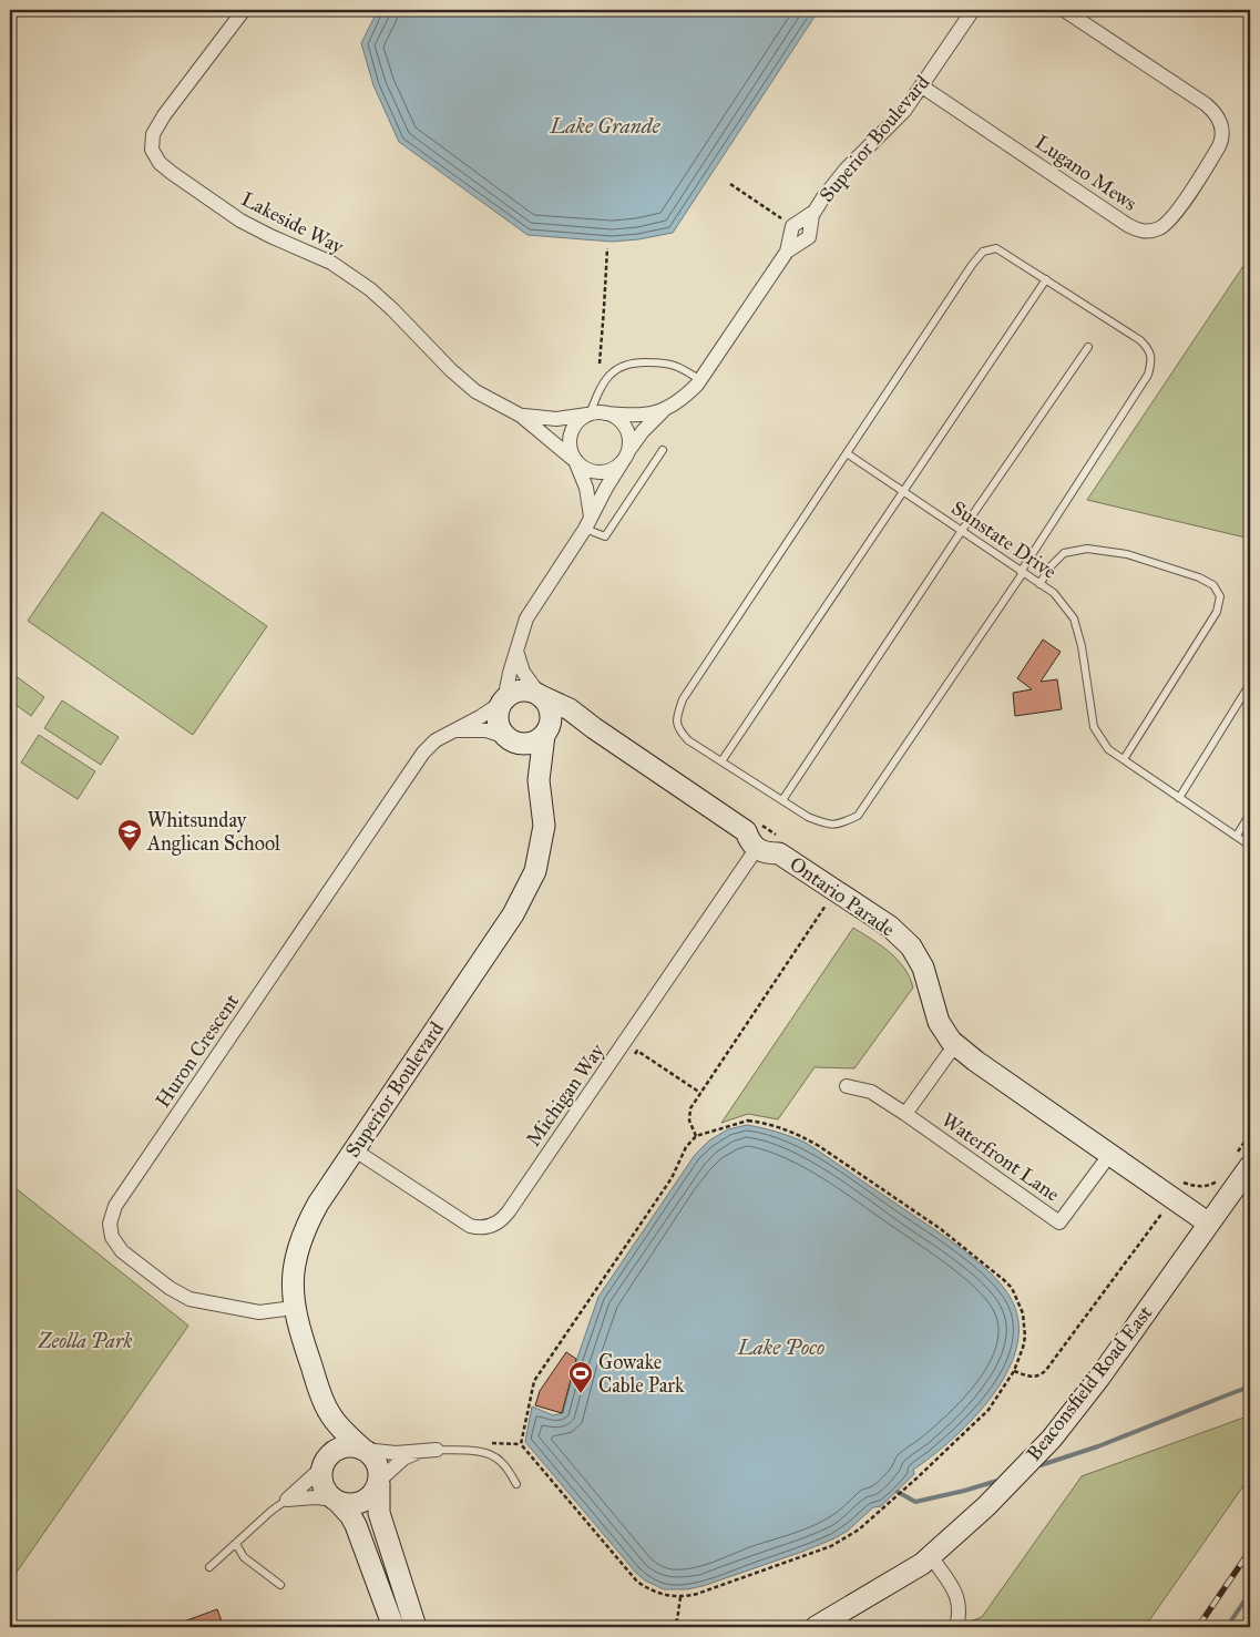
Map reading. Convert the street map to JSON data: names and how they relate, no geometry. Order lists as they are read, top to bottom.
{
  "streets": {
    "street": [
      "Superior Boulevard",
      "Lugano Mews",
      "Lakeside Way",
      "Ontario Parade",
      "Huron Crescent",
      "Michigan Way",
      "Waterfront Lane",
      "Beaconsfield Road East"
    ],
    "lane": ["Sunstate Drive"]
  },
  "crossings": [
    ["Superior Boulevard", "Lugano Mews"],
    ["Superior Boulevard", "Lakeside Way"],
    ["Superior Boulevard", "Huron Crescent"],
    ["Superior Boulevard", "Michigan Way"],
    ["Ontario Parade", "Michigan Way"],
    ["Ontario Parade", "Waterfront Lane"],
    ["Ontario Parade", "Beaconsfield Road East"]
  ],
  "water": ["Lake Grande", "Lake Poco"],
  "parks": ["Zeolla Park"],
  "places": {
    "school or university": ["Whitsunday Anglican School"],
    "sports": ["Gowake Cable Park"]
  }
}
